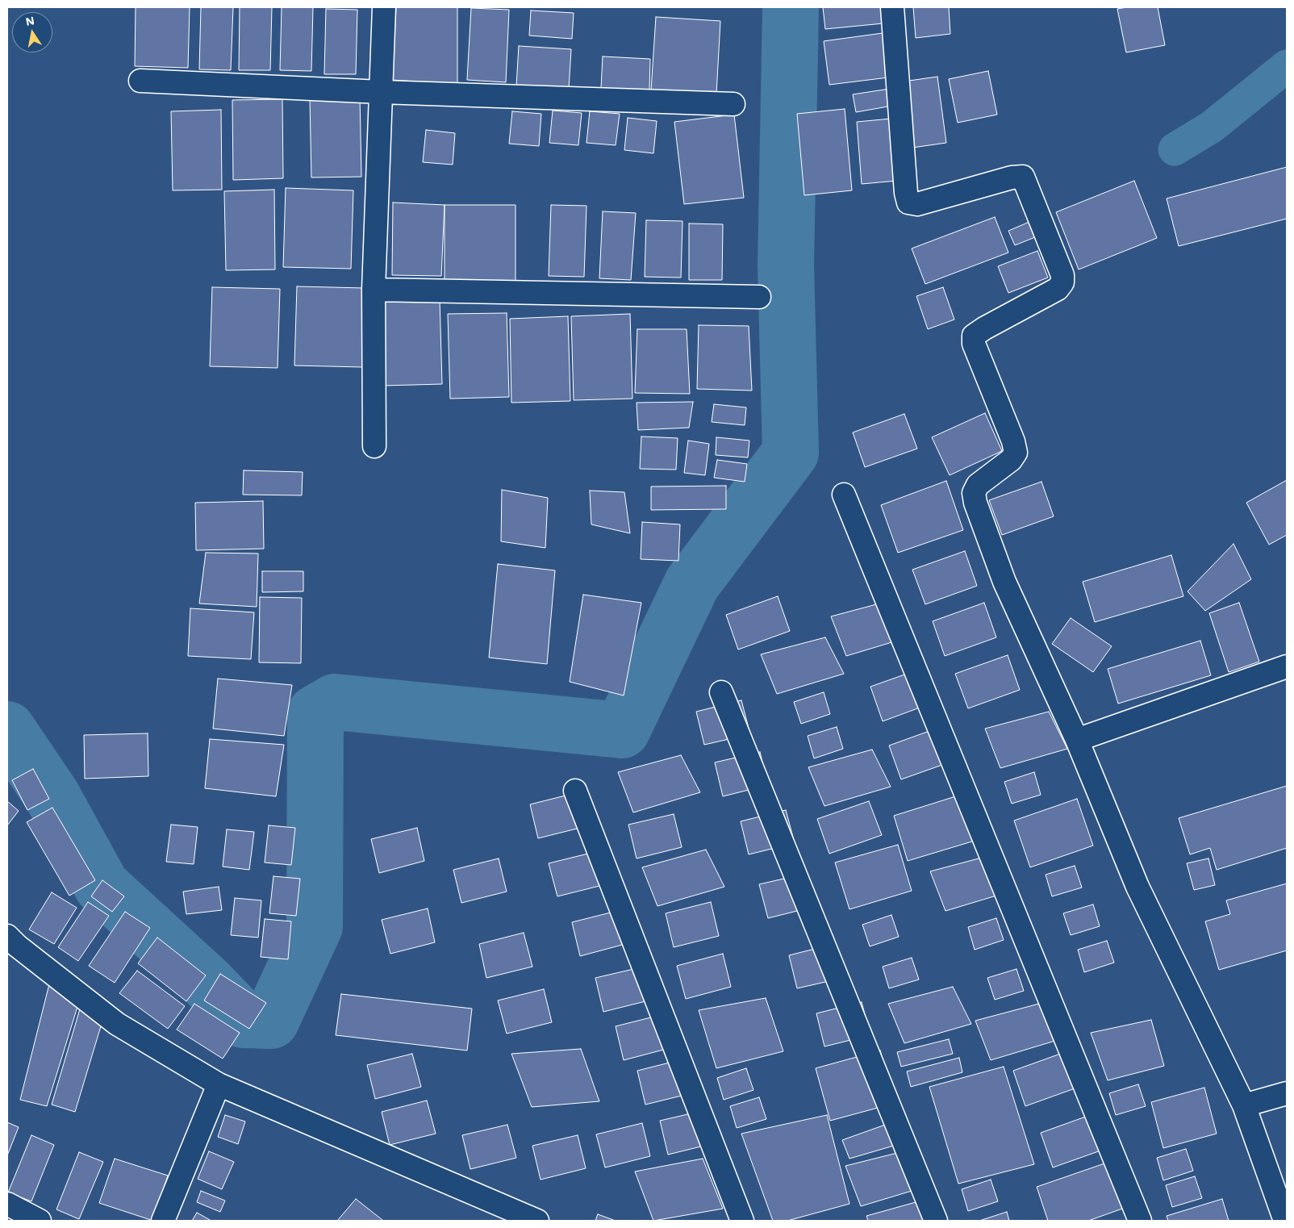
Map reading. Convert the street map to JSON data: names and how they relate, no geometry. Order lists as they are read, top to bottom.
{
  "north": "top"
}
